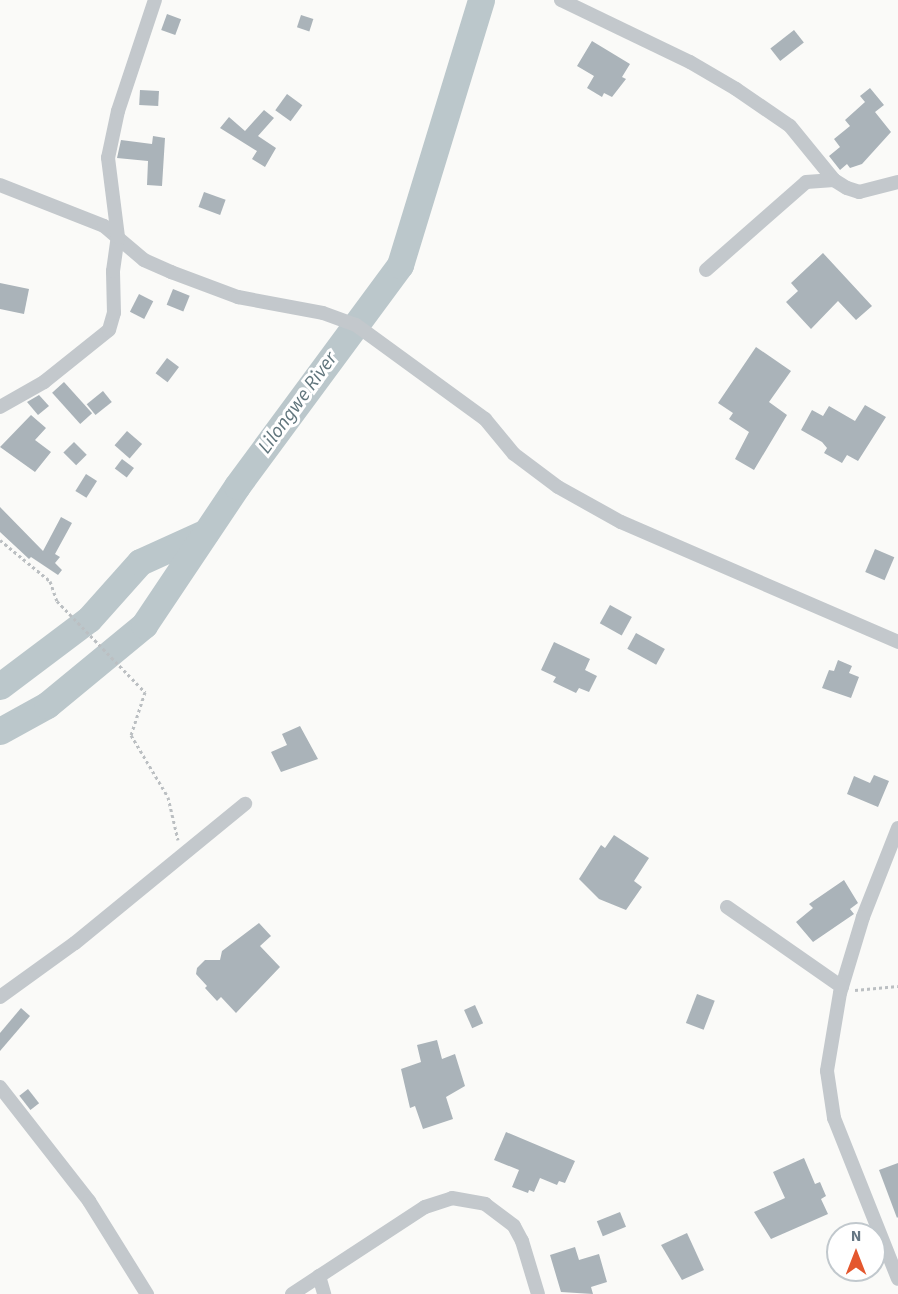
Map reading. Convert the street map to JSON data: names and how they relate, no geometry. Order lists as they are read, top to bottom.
{
  "water": ["Lilongwe River"],
  "north": "top"
}
